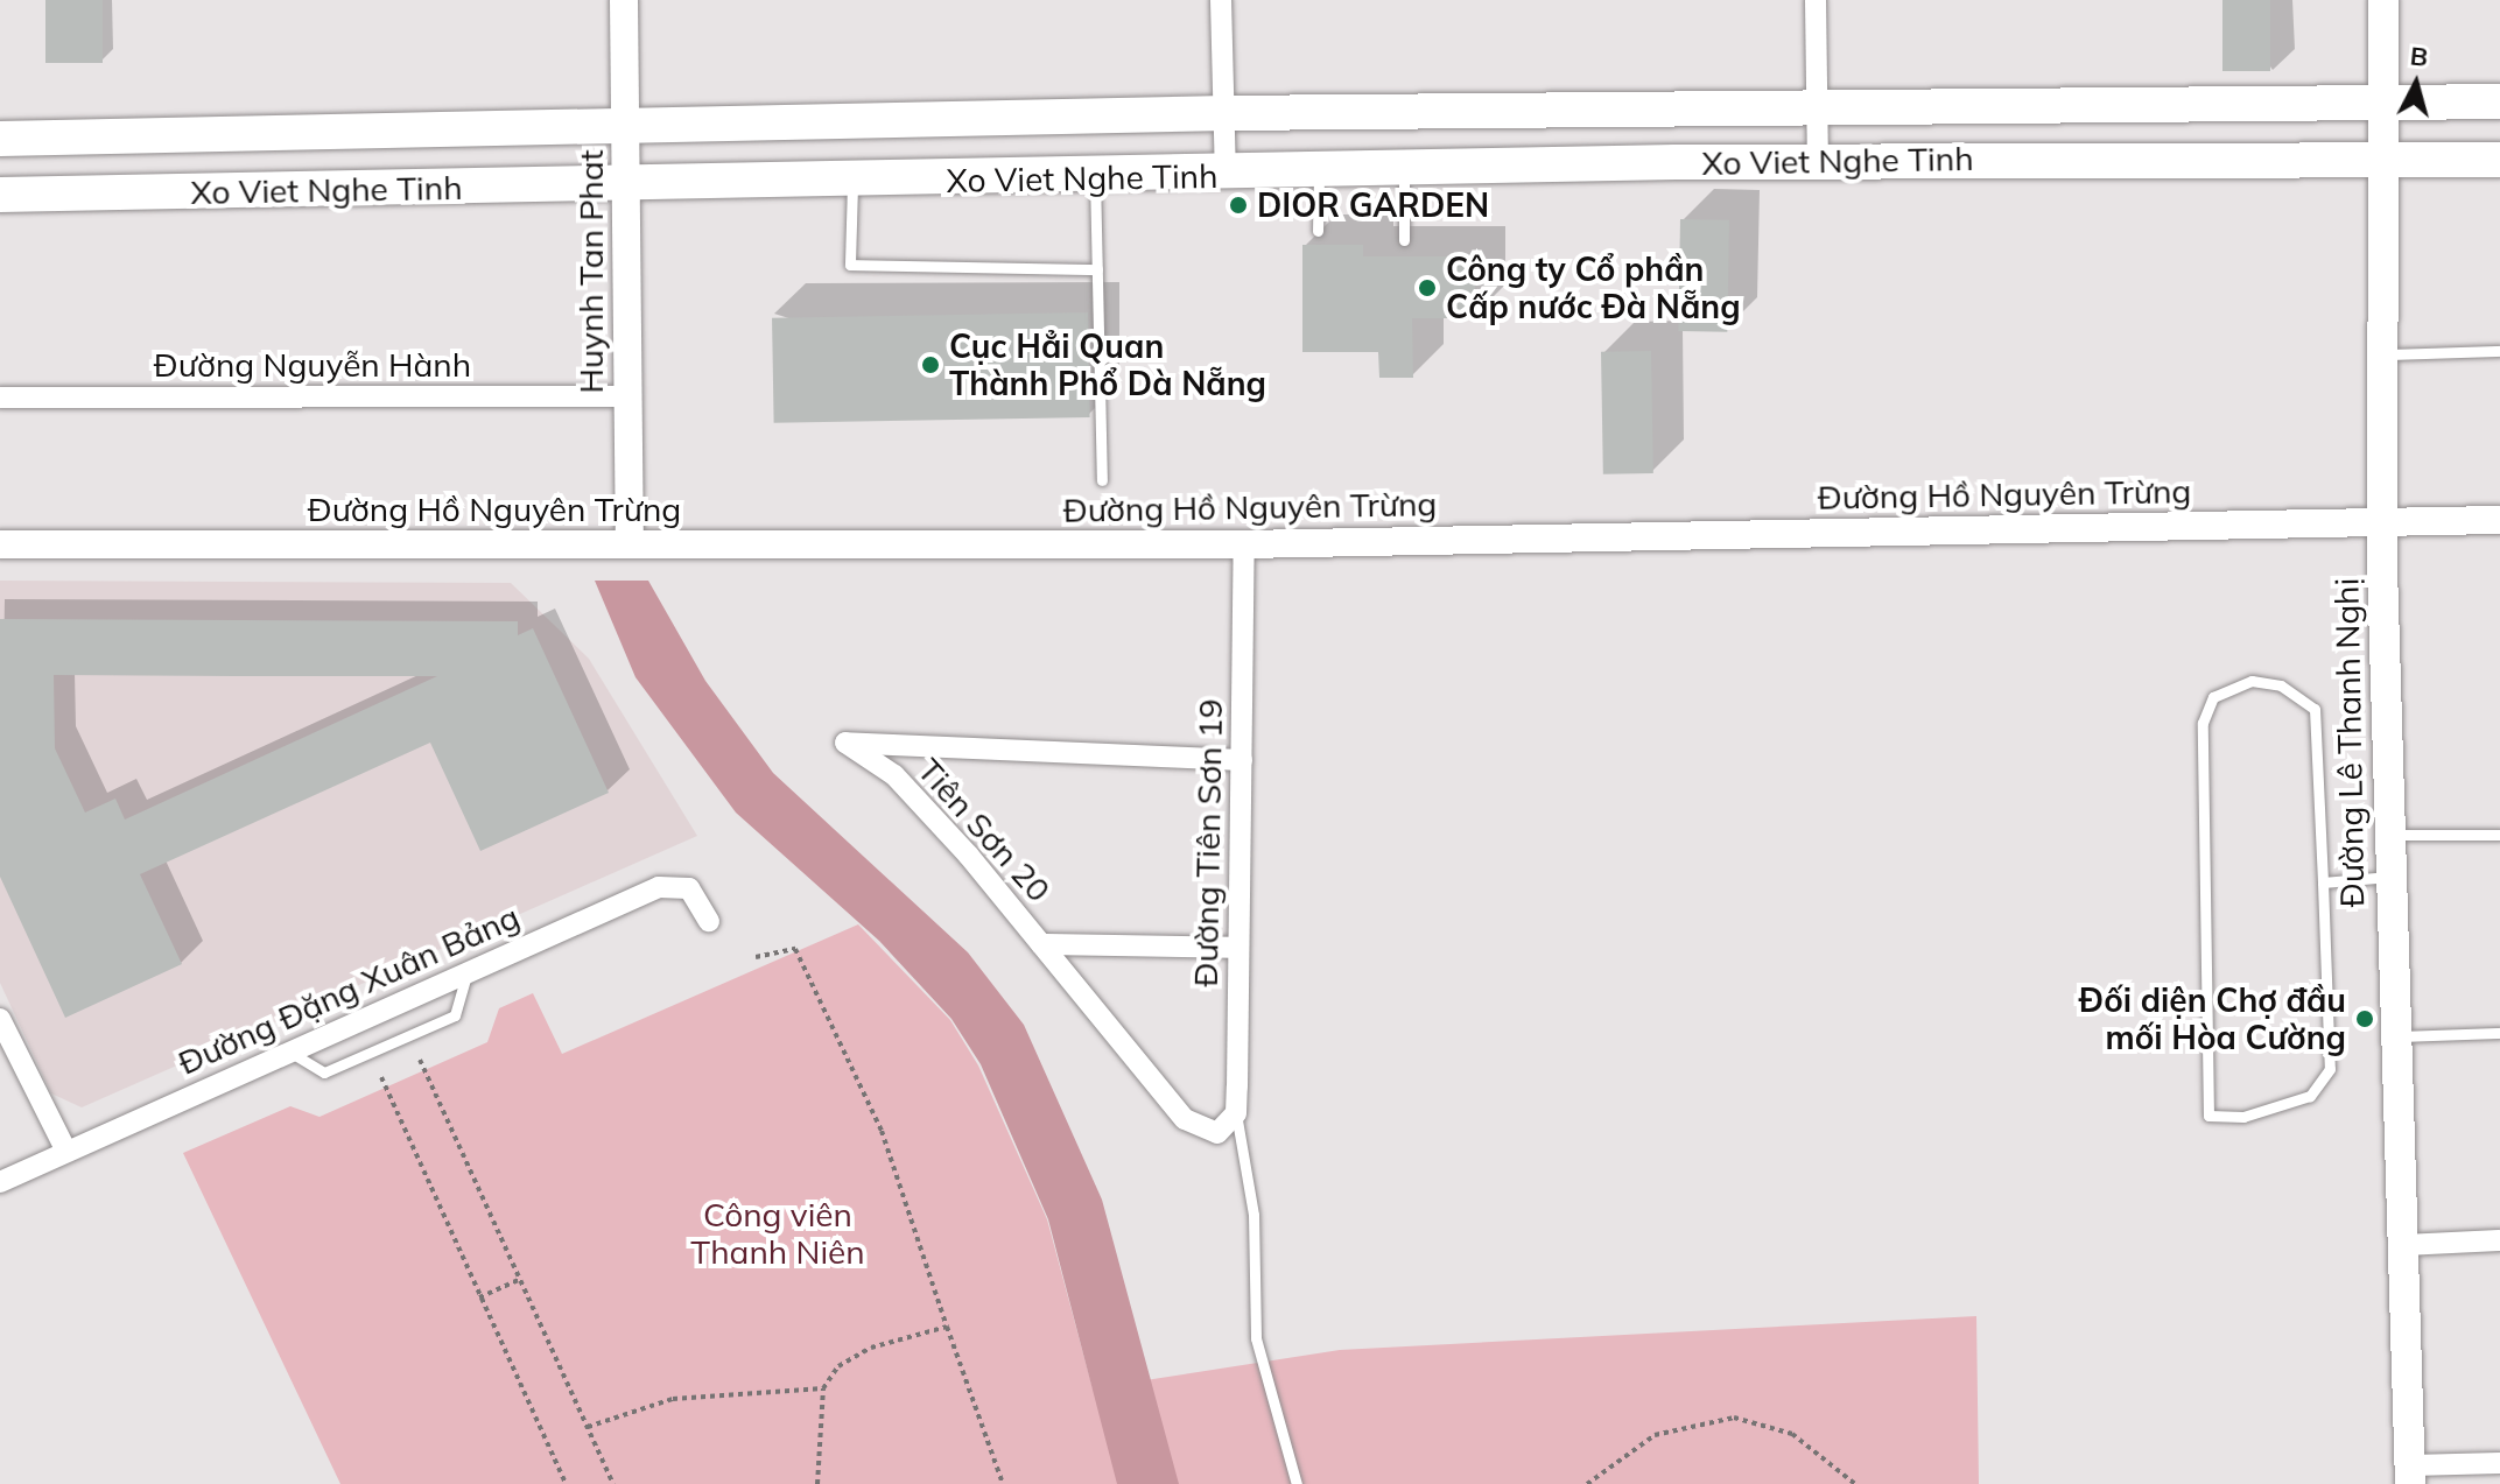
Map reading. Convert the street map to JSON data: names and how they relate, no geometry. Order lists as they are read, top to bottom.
{
  "streets": {
    "main road": ["Xo Viet Nghe Tinh", "Đường Lê Thanh Nghị"],
    "street": [
      "Huynh Tan Phat",
      "Đường Nguyễn Hành",
      "Đường Hồ Nguyên Trừng",
      "Tiên Sơn 20",
      "Đường Tiên Sơn 19",
      "Đường Đặng Xuân Bảng"
    ]
  },
  "crossings": [
    ["Xo Viet Nghe Tinh", "Huynh Tan Phat"],
    ["Xo Viet Nghe Tinh", "Đường Lê Thanh Nghị"],
    ["Huynh Tan Phat", "Đường Nguyễn Hành"],
    ["Huynh Tan Phat", "Đường Hồ Nguyên Trừng"],
    ["Đường Hồ Nguyên Trừng", "Đường Lê Thanh Nghị"],
    ["Đường Hồ Nguyên Trừng", "Đường Tiên Sơn 19"],
    ["Tiên Sơn 20", "Đường Tiên Sơn 19"]
  ],
  "parks": ["Công viên Thanh Niên"],
  "places": [
    "DIOR GARDEN",
    "Công ty Cổ phần Cấp nước Đà Nẵng",
    "Cục Hẳi Quan Thành Phổ Dà Nẵng",
    "Đối diện Chợ đầu mối Hòa Cường"
  ],
  "north": "top"
}
